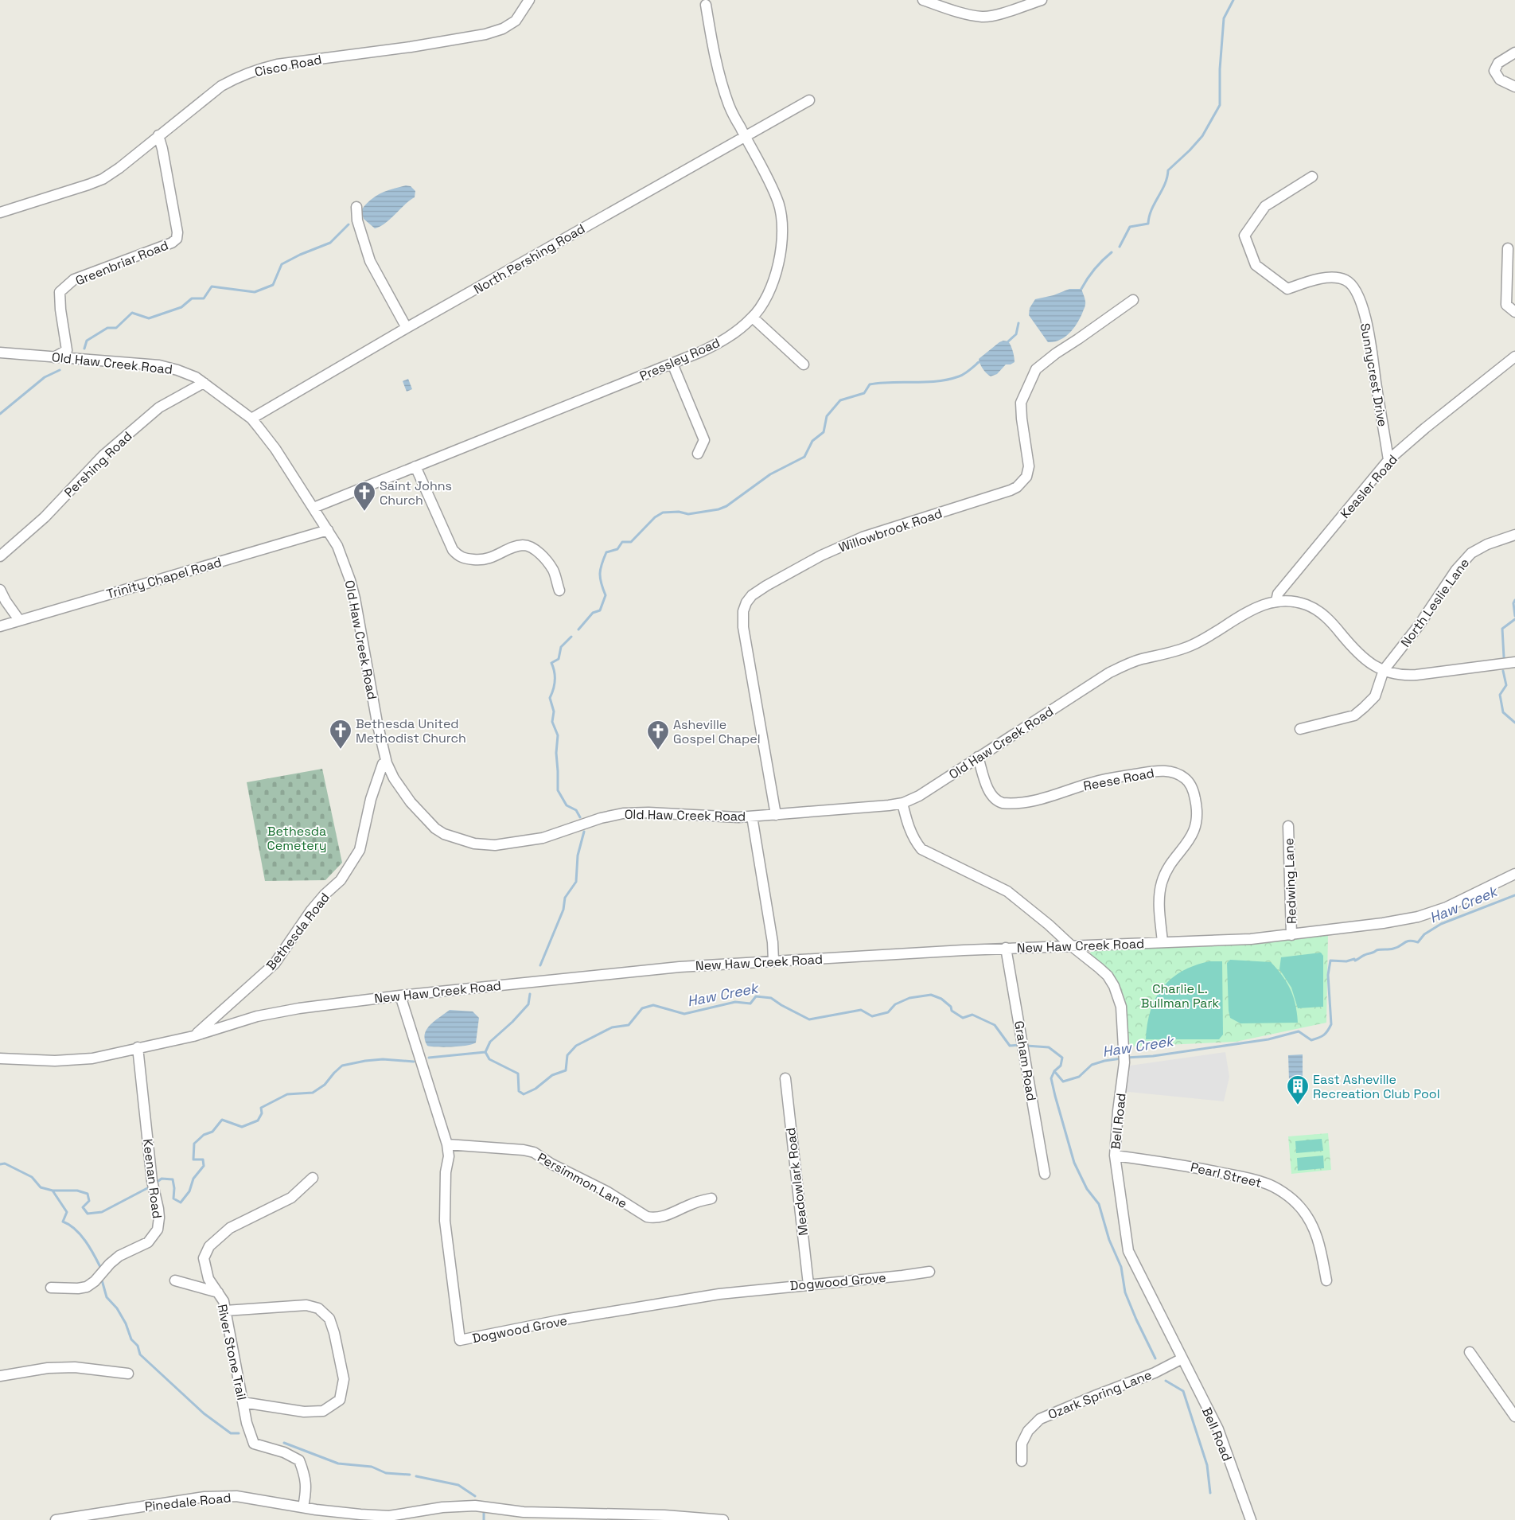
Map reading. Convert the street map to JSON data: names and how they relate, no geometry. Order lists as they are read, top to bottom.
{
  "streets": {
    "street": [
      "Cisco Road",
      "North Pershing Road",
      "Greenbriar Road",
      "Pressley Road",
      "Old Haw Creek Road",
      "Sunnycrest Drive",
      "Pershing Road",
      "Keasler Road",
      "Willowbrook Road",
      "Trinity Chapel Road",
      "North Leslie Lane",
      "Reese Road",
      "Redwing Lane",
      "Bethesda Road",
      "New Haw Creek Road",
      "Graham Road",
      "Bell Road",
      "Pearl Street",
      "Keenan Road",
      "Persimmon Lane",
      "Meadowlark Road",
      "Dogwood Grove",
      "River Stone Trail",
      "Ozark Spring Lane",
      "Pinedale Road"
    ]
  },
  "crossings": [
    ["Cisco Road", "Greenbriar Road"],
    ["North Pershing Road", "Pressley Road"],
    ["North Pershing Road", "Old Haw Creek Road"],
    ["Greenbriar Road", "Old Haw Creek Road"],
    ["Pressley Road", "Old Haw Creek Road"],
    ["Old Haw Creek Road", "Pershing Road"],
    ["Old Haw Creek Road", "Keasler Road"],
    ["Old Haw Creek Road", "Willowbrook Road"],
    ["Old Haw Creek Road", "Trinity Chapel Road"],
    ["Old Haw Creek Road", "North Leslie Lane"],
    ["Old Haw Creek Road", "Reese Road"],
    ["Old Haw Creek Road", "Bethesda Road"],
    ["Old Haw Creek Road", "Bell Road"],
    ["Sunnycrest Drive", "Keasler Road"],
    ["Reese Road", "New Haw Creek Road"],
    ["Redwing Lane", "New Haw Creek Road"],
    ["Bethesda Road", "New Haw Creek Road"],
    ["New Haw Creek Road", "Graham Road"],
    ["New Haw Creek Road", "Bell Road"],
    ["New Haw Creek Road", "Keenan Road"],
    ["New Haw Creek Road", "Dogwood Grove"],
    ["Bell Road", "Pearl Street"],
    ["Bell Road", "Ozark Spring Lane"],
    ["Persimmon Lane", "Dogwood Grove"],
    ["Meadowlark Road", "Dogwood Grove"],
    ["River Stone Trail", "Pinedale Road"]
  ],
  "water": ["Haw Creek"],
  "parks": ["Bethesda Cemetery", "Charlie L. Bullman Park"],
  "places": {
    "church": ["Saint Johns Church", "Bethesda United Methodist Church", "Asheville Gospel Chapel"],
    "building": ["East Asheville Recreation Club Pool"]
  }
}
